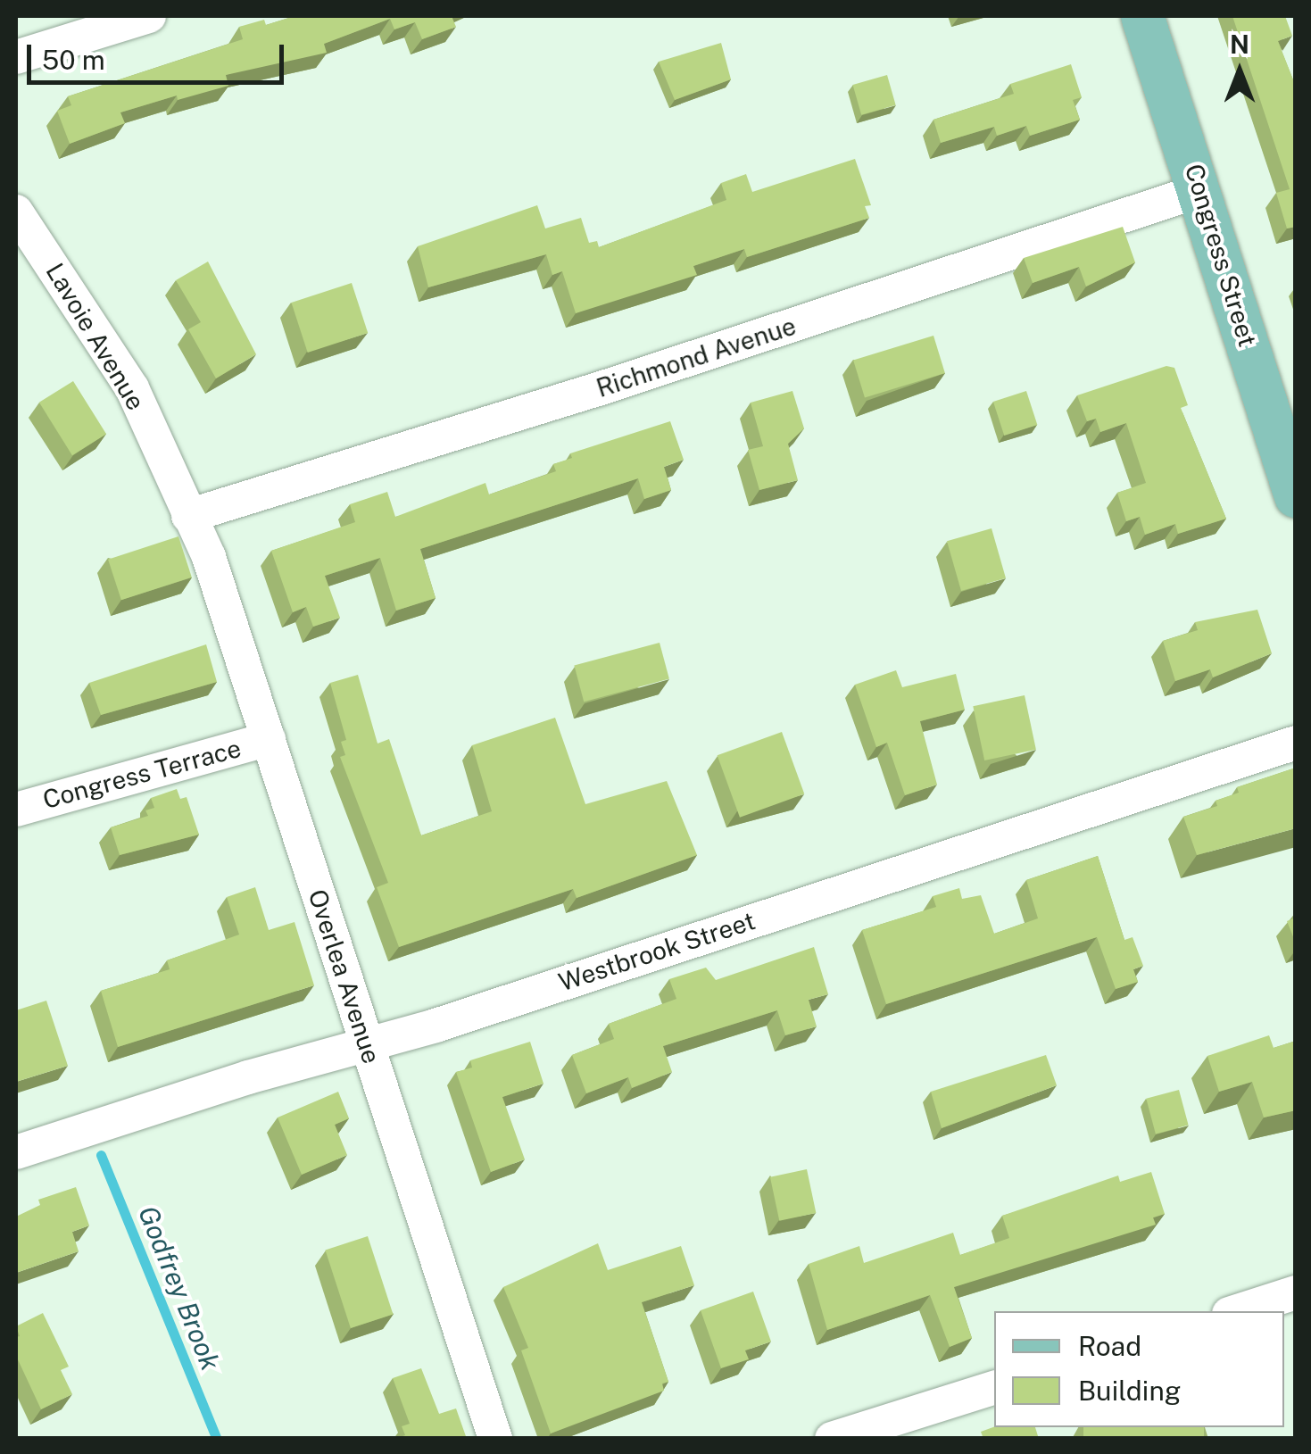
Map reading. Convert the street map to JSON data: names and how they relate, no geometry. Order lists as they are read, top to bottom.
{
  "streets": {
    "main road": ["Congress Street"],
    "street": [
      "Lavoie Avenue",
      "Richmond Avenue",
      "Congress Terrace",
      "Westbrook Street",
      "Overlea Avenue"
    ]
  },
  "crossings": [
    ["Congress Street", "Richmond Avenue"],
    ["Lavoie Avenue", "Richmond Avenue"],
    ["Lavoie Avenue", "Overlea Avenue"],
    ["Richmond Avenue", "Overlea Avenue"],
    ["Congress Terrace", "Overlea Avenue"],
    ["Westbrook Street", "Overlea Avenue"]
  ],
  "water": ["Godfrey Brook"],
  "legend": ["Road", "Building"],
  "scale_bar": "50 m",
  "north": "top"
}
